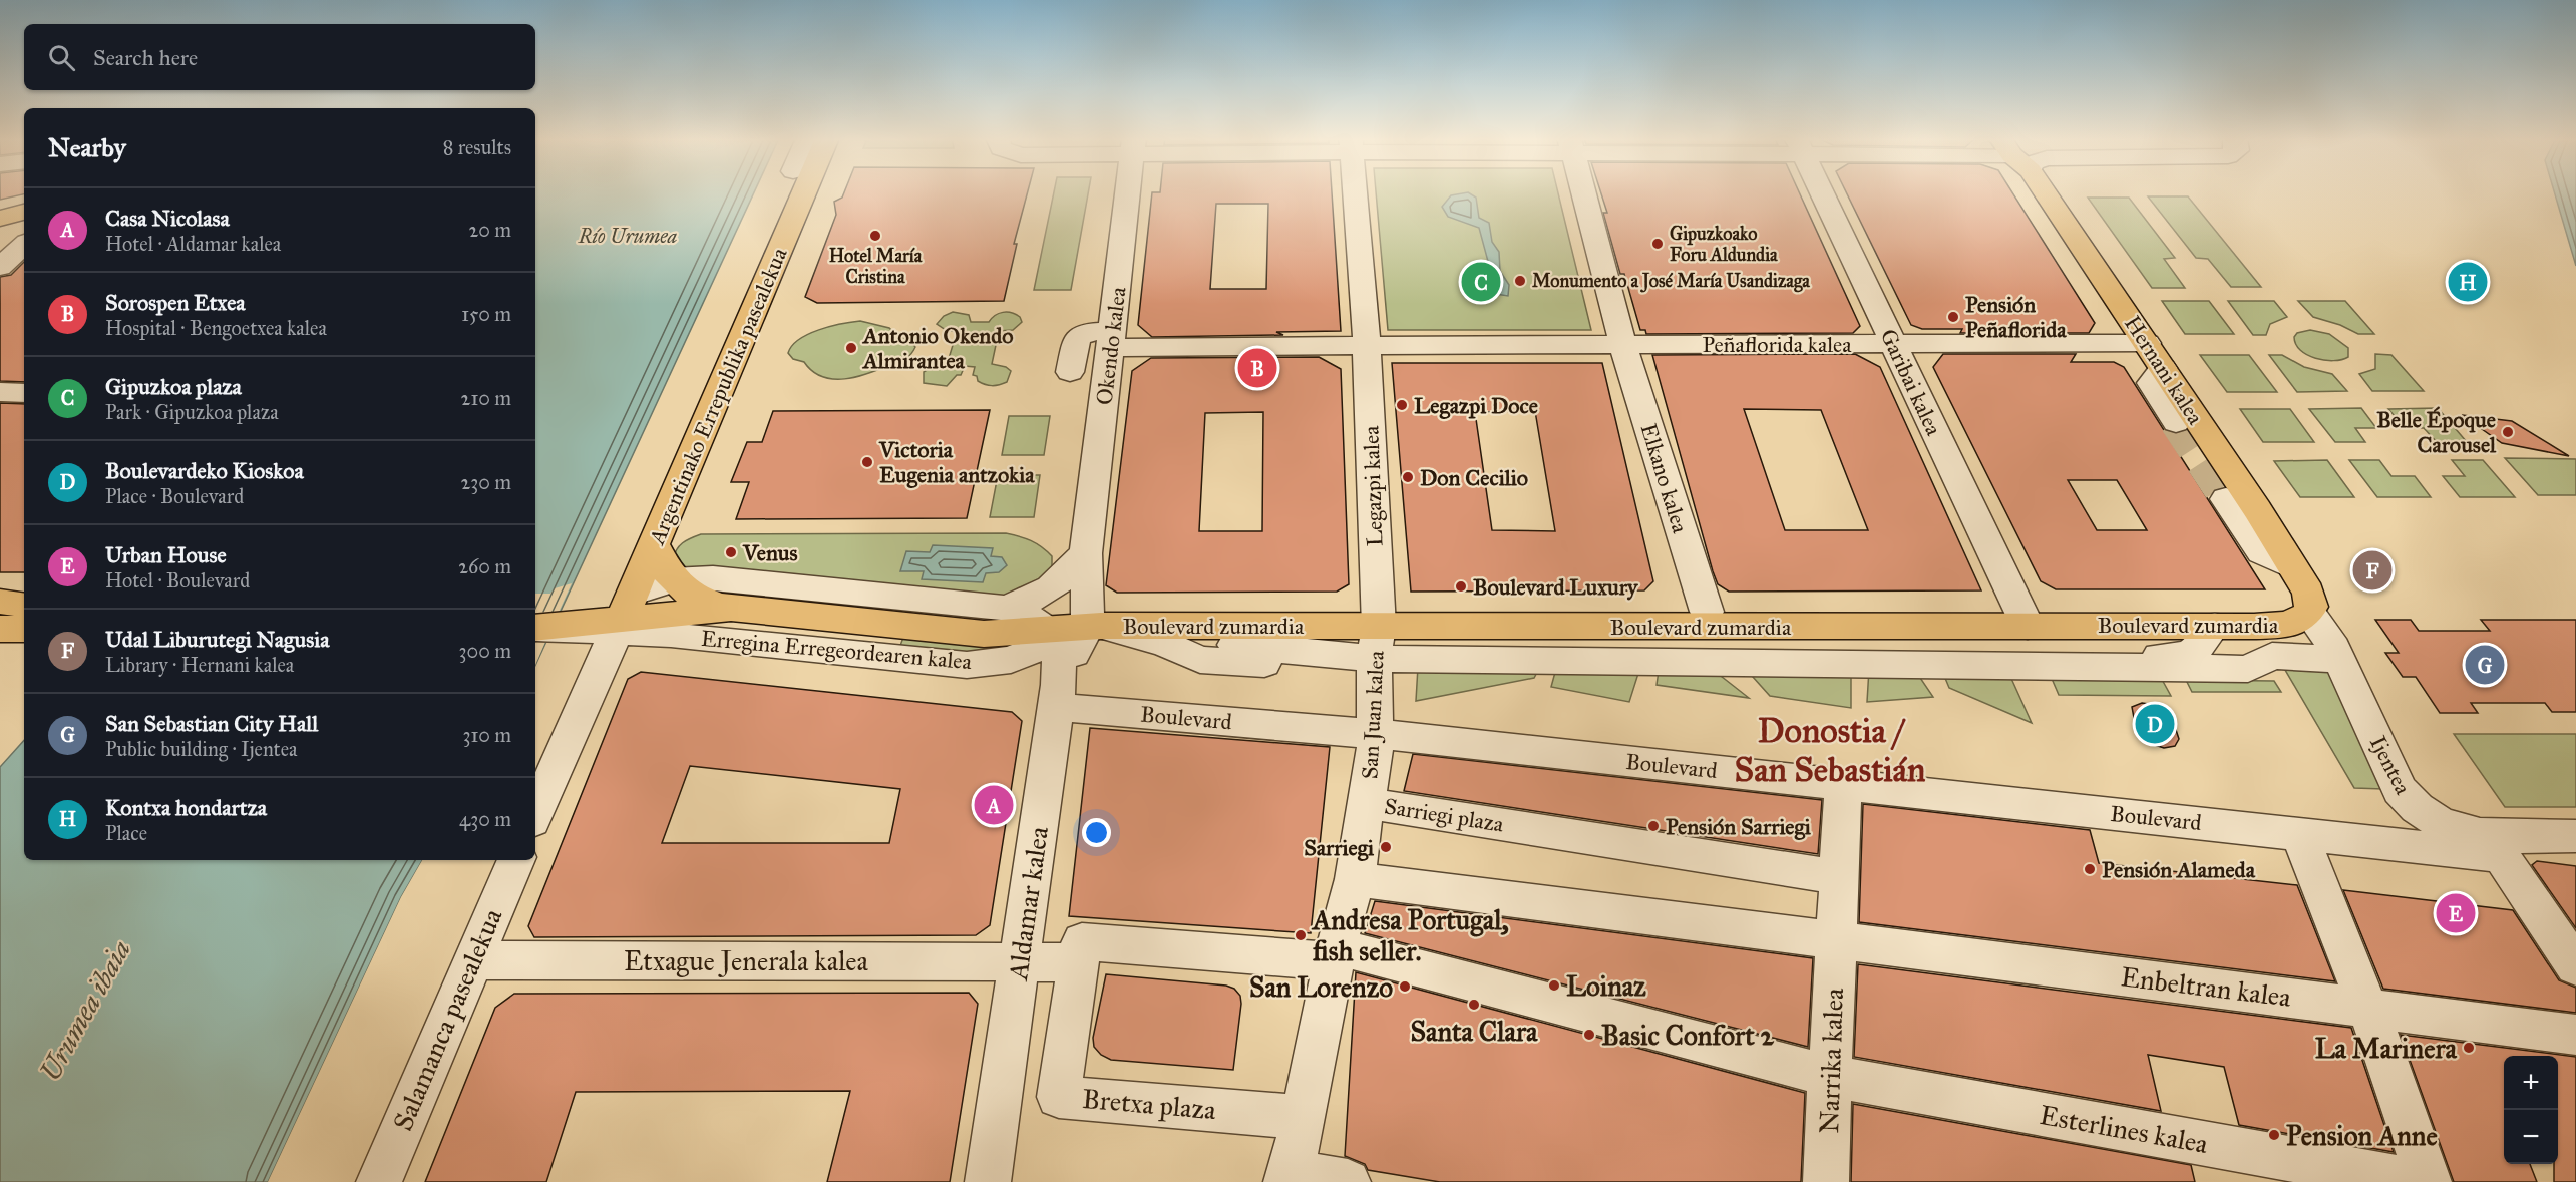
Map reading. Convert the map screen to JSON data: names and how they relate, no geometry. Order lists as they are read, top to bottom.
{
  "streets": {
    "main road": [
      "Hernani kalea",
      "Argentinako Errepublika pasealekua",
      "Boulevard zumardia",
      "Erregina Erregeordearen kalea"
    ],
    "street": [
      "Peñaflorida kalea",
      "Okendo kalea",
      "Garibai kalea",
      "Elkano kalea",
      "Legazpi kalea",
      "San Juan kalea",
      "Boulevard",
      "Ijentea",
      "Sarriegi plaza",
      "Aldamar kalea",
      "Etxague Jenerala kalea",
      "Enbeltran kalea",
      "Salamanca pasealekua",
      "Narrika kalea",
      "Bretxa plaza",
      "Esterlines kalea"
    ]
  },
  "crossings": [
    ["Peñaflorida kalea", "Okendo kalea"],
    ["Peñaflorida kalea", "Hernani kalea"],
    ["Peñaflorida kalea", "Garibai kalea"],
    ["Peñaflorida kalea", "Elkano kalea"],
    ["Peñaflorida kalea", "Legazpi kalea"],
    ["Okendo kalea", "Boulevard zumardia"],
    ["Okendo kalea", "Erregina Erregeordearen kalea"],
    ["Hernani kalea", "Boulevard zumardia"],
    ["Hernani kalea", "Ijentea"],
    ["Garibai kalea", "Boulevard zumardia"],
    ["Argentinako Errepublika pasealekua", "Erregina Erregeordearen kalea"],
    ["Legazpi kalea", "Boulevard zumardia"],
    ["Legazpi kalea", "San Juan kalea"],
    ["Boulevard zumardia", "Erregina Erregeordearen kalea"],
    ["Boulevard zumardia", "San Juan kalea"],
    ["Boulevard zumardia", "Ijentea"],
    ["Erregina Erregeordearen kalea", "Aldamar kalea"],
    ["San Juan kalea", "Boulevard"],
    ["San Juan kalea", "Sarriegi plaza"],
    ["Boulevard", "Ijentea"],
    ["Boulevard", "Aldamar kalea"],
    ["Aldamar kalea", "Etxague Jenerala kalea"],
    ["Etxague Jenerala kalea", "Salamanca pasealekua"],
    ["Enbeltran kalea", "Narrika kalea"],
    ["Narrika kalea", "Esterlines kalea"],
    ["Bretxa plaza", "Esterlines kalea"]
  ],
  "districts": ["Donostia / San Sebastián"],
  "water": ["Río Urumea", "Urumea ibaia"],
  "places": [
    "Hotel María Cristina",
    "Gipuzkoako Foru Aldundia",
    "Monumento a José María Usandizaga",
    "Pensión Peñaflorida",
    "Antonio Okendo Almirantea",
    "Legazpi Doce",
    "Belle Époque Carousel",
    "Victoria Eugenia antzokia",
    "Don Cecilio",
    "Venus",
    "Boulevard Luxury",
    "Pensión Sarriegi",
    "Sarriegi",
    "Pensión Alameda",
    "Andresa Portugal, fish seller.",
    "Loinaz",
    "San Lorenzo",
    "Santa Clara",
    "Basic Confort 2",
    "La Marinera",
    "Pension Anne"
  ],
  "page": {
    "search": "Search here",
    "heading": ["Nearby", "8 results"],
    "list": [
      {
        "mark": "A",
        "name": "Casa Nicolasa",
        "note": "Hotel · Aldamar kalea",
        "value": "20 m"
      },
      {
        "mark": "B",
        "name": "Sorospen Etxea",
        "note": "Hospital · Bengoetxea kalea",
        "value": "150 m"
      },
      {
        "mark": "C",
        "name": "Gipuzkoa plaza",
        "note": "Park · Gipuzkoa plaza",
        "value": "210 m"
      },
      {
        "mark": "D",
        "name": "Boulevardeko Kioskoa",
        "note": "Place · Boulevard",
        "value": "230 m"
      },
      {
        "mark": "E",
        "name": "Urban House",
        "note": "Hotel · Boulevard",
        "value": "260 m"
      },
      {
        "mark": "F",
        "name": "Udal Liburutegi Nagusia",
        "note": "Library · Hernani kalea",
        "value": "300 m"
      },
      {
        "mark": "G",
        "name": "San Sebastian City Hall",
        "note": "Public building · Ijentea",
        "value": "310 m"
      },
      {
        "mark": "H",
        "name": "Kontxa hondartza",
        "note": "Place",
        "value": "430 m"
      }
    ],
    "pins": [
      "C",
      "H",
      "B",
      "F",
      "G",
      "D",
      "A",
      "E"
    ],
    "map_buttons": ["+", "−"]
  }
}
